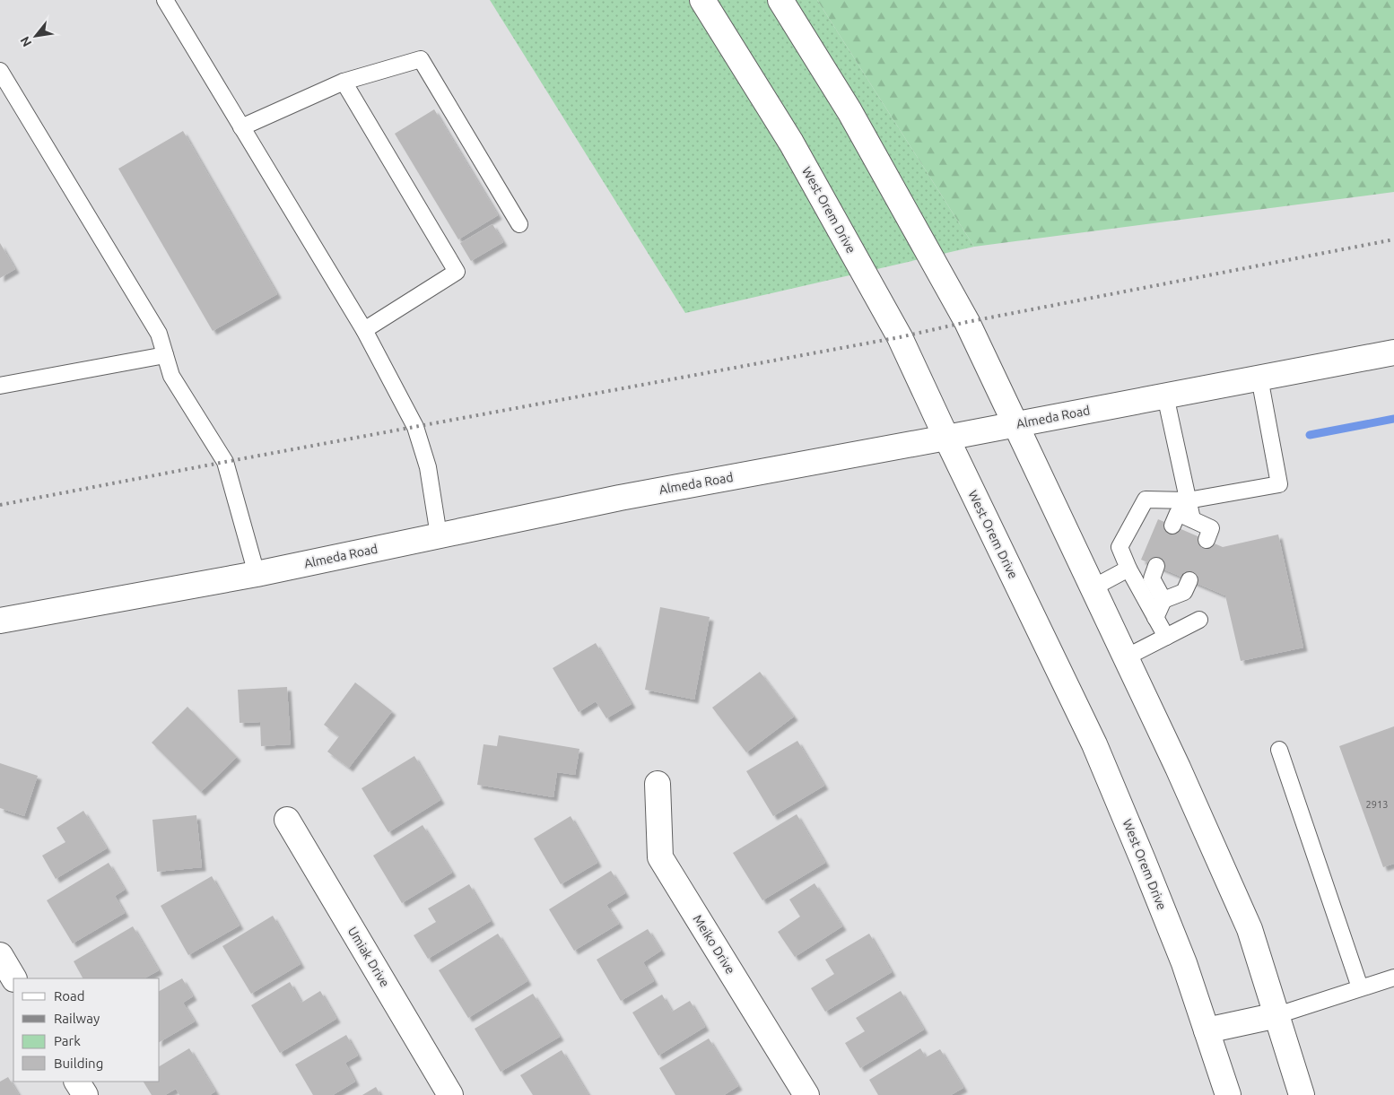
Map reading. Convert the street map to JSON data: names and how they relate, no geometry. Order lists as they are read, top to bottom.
{
  "streets": {
    "main road": [
      "West Orem Drive",
      "Almeda Road",
      "Meiko Drive",
      "Umiak Drive"
    ]
  },
  "crossings": [
    ["West Orem Drive", "Almeda Road"]
  ],
  "house_numbers": ["2913"],
  "legend": [
    "Road",
    "Railway",
    "Park",
    "Building"
  ],
  "north": "bottom left"
}
